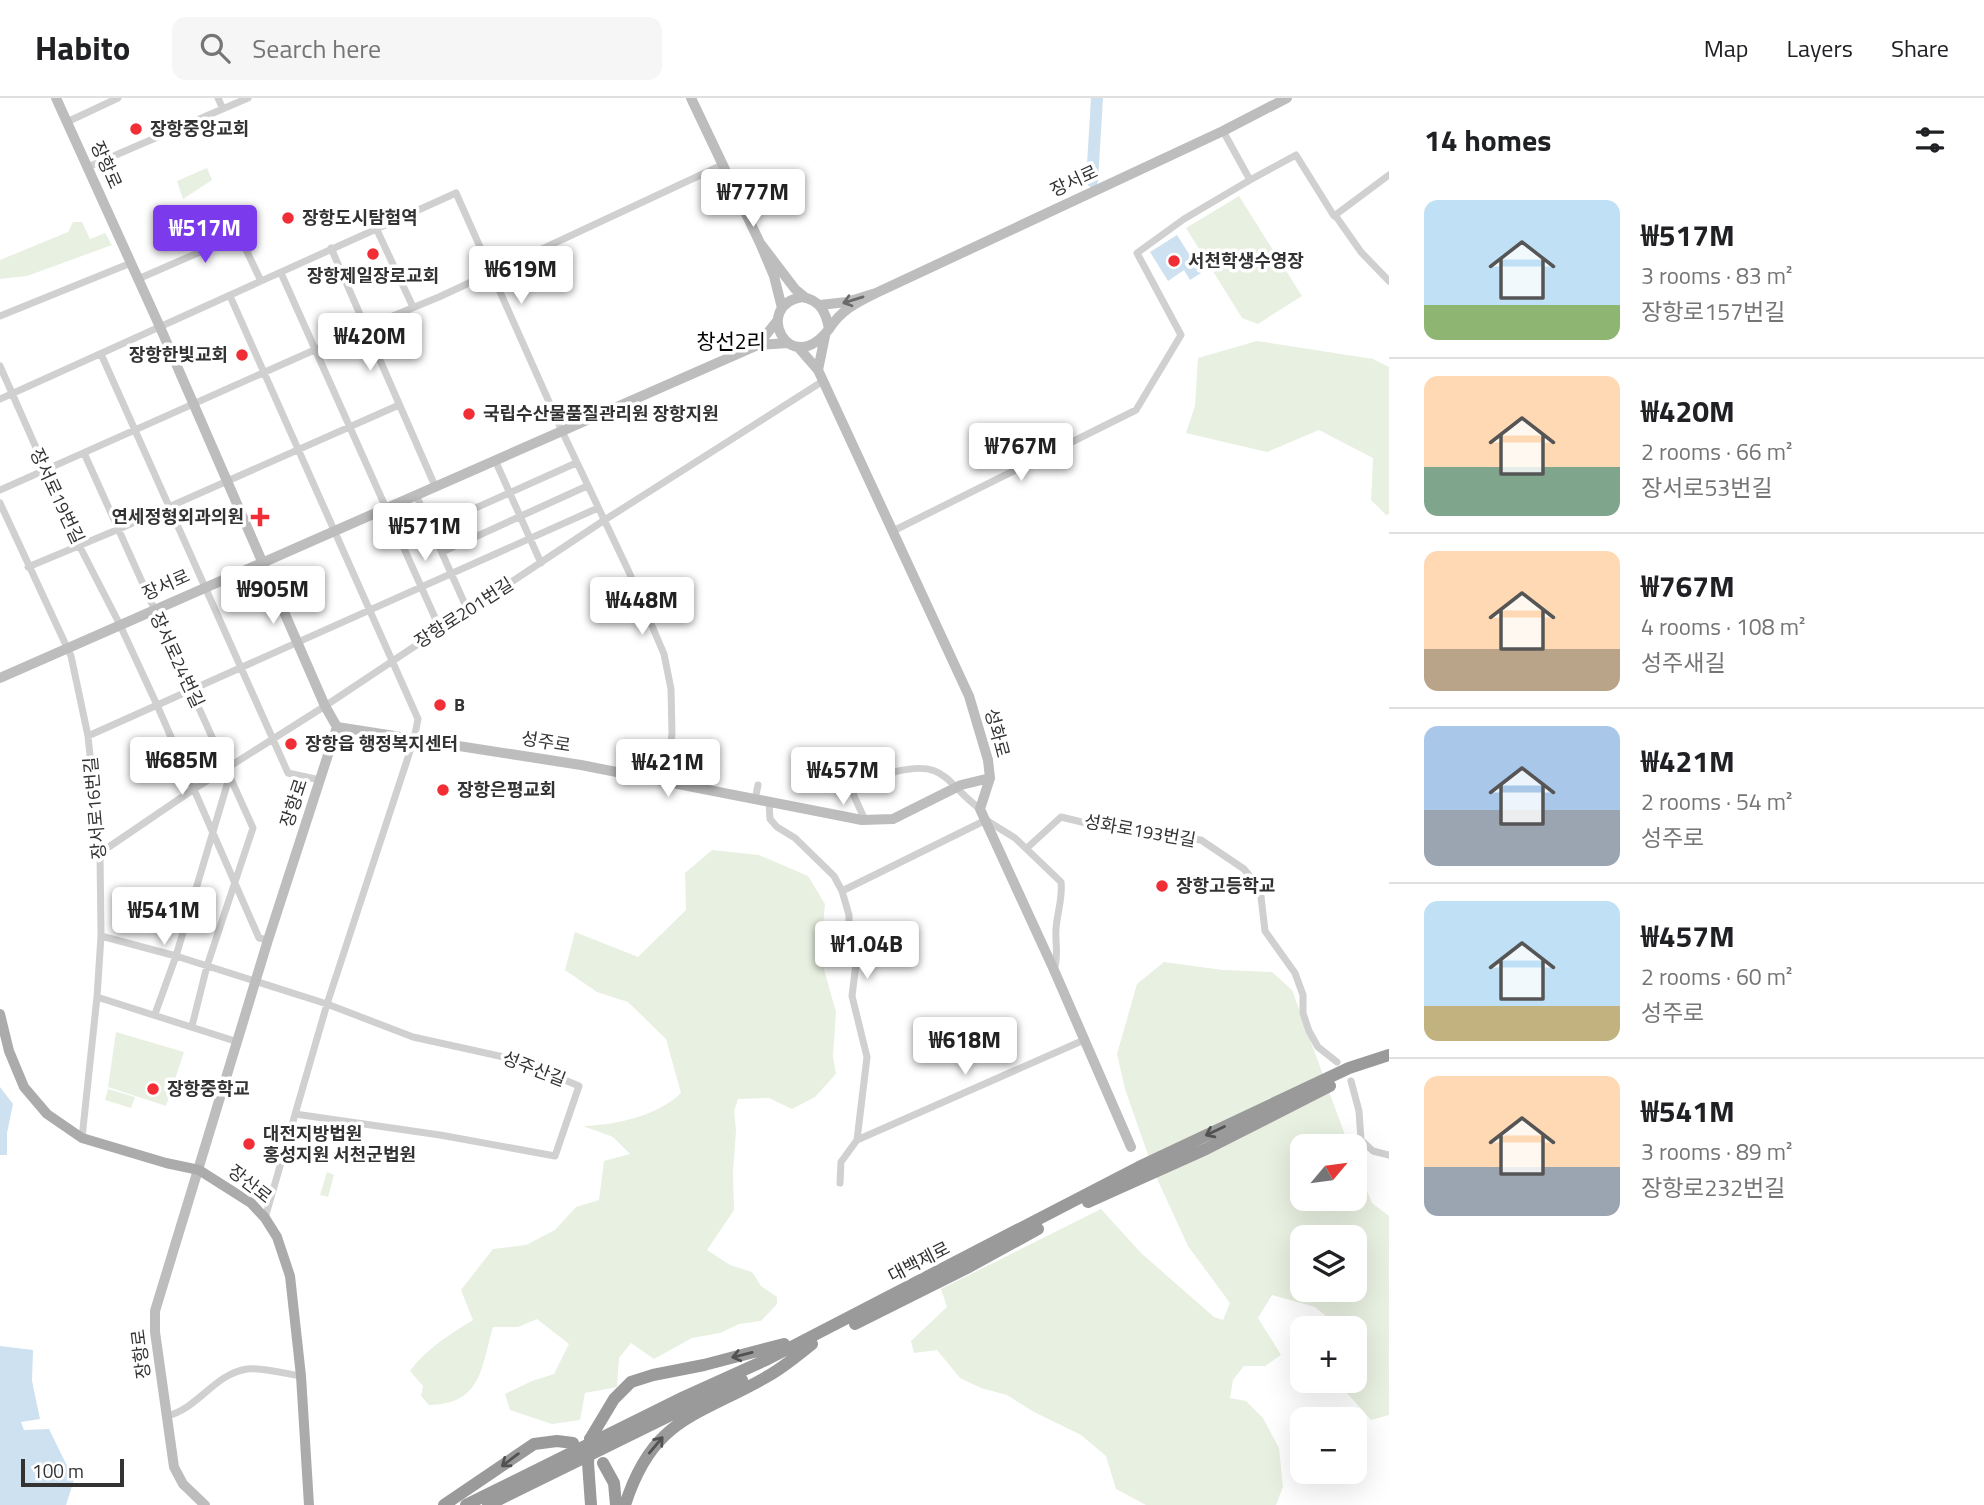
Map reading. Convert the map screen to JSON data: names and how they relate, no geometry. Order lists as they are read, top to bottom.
{
  "streets": {
    "highway": ["대백제로"],
    "main road": ["장산로"],
    "street": [
      "장항로",
      "장서로",
      "장서로19번길",
      "장항로201번길",
      "장서로24번길",
      "성화로",
      "성주로",
      "장서로16번길",
      "성화로193번길",
      "성주산길"
    ]
  },
  "crossings": [
    ["장항로", "장서로"],
    ["장항로", "장서로19번길"],
    ["장항로", "장항로201번길"],
    ["장항로", "성주로"],
    ["장항로", "성주산길"],
    ["장항로", "장산로"],
    ["장서로", "장서로19번길"],
    ["장서로", "장서로24번길"],
    ["장서로", "장서로16번길"],
    ["장서로19번길", "장항로201번길"],
    ["장서로19번길", "장서로24번길"],
    ["장항로201번길", "장서로24번길"],
    ["장항로201번길", "성화로"],
    ["장항로201번길", "장서로16번길"],
    ["성화로", "성주로"],
    ["장서로16번길", "성주산길"],
    ["장서로16번길", "장산로"]
  ],
  "districts": ["창선2리"],
  "places": {
    "other": [
      "장항중앙교회",
      "장항도시탐험역",
      "장항제일장로교회",
      "서천학생수영장",
      "장항한빛교회",
      "국립수산물품질관리원 장항지원",
      "B",
      "장항읍 행정복지센터",
      "장항은평교회",
      "장항고등학교",
      "장항중학교",
      "대전지방법원 홍성지원 서천군법원"
    ],
    "health": ["연세정형외과의원"]
  },
  "scale_bar": "100 m",
  "north": "top right",
  "page": {
    "header": "Habito",
    "search": "Search here",
    "nav": ["Map", "Layers", "Share"],
    "heading": "14 homes",
    "price": [
      "₩777M",
      "₩517M",
      "₩619M",
      "₩420M",
      "₩767M",
      "₩571M",
      "₩905M",
      "₩448M",
      "₩685M",
      "₩421M",
      "₩457M",
      "₩541M",
      "₩1.04B",
      "₩618M"
    ],
    "list": [
      {
        "name": "₩517M",
        "note": "3 rooms · 83 m² · 장항로157번길"
      },
      {
        "name": "₩420M",
        "note": "2 rooms · 66 m² · 장서로53번길"
      },
      {
        "name": "₩767M",
        "note": "4 rooms · 108 m² · 성주새길"
      },
      {
        "name": "₩421M",
        "note": "2 rooms · 54 m² · 성주로"
      },
      {
        "name": "₩457M",
        "note": "2 rooms · 60 m² · 성주로"
      },
      {
        "name": "₩541M",
        "note": "3 rooms · 89 m² · 장항로232번길"
      }
    ],
    "map_buttons": ["+", "−"],
    "scale": "100 m"
  }
}
